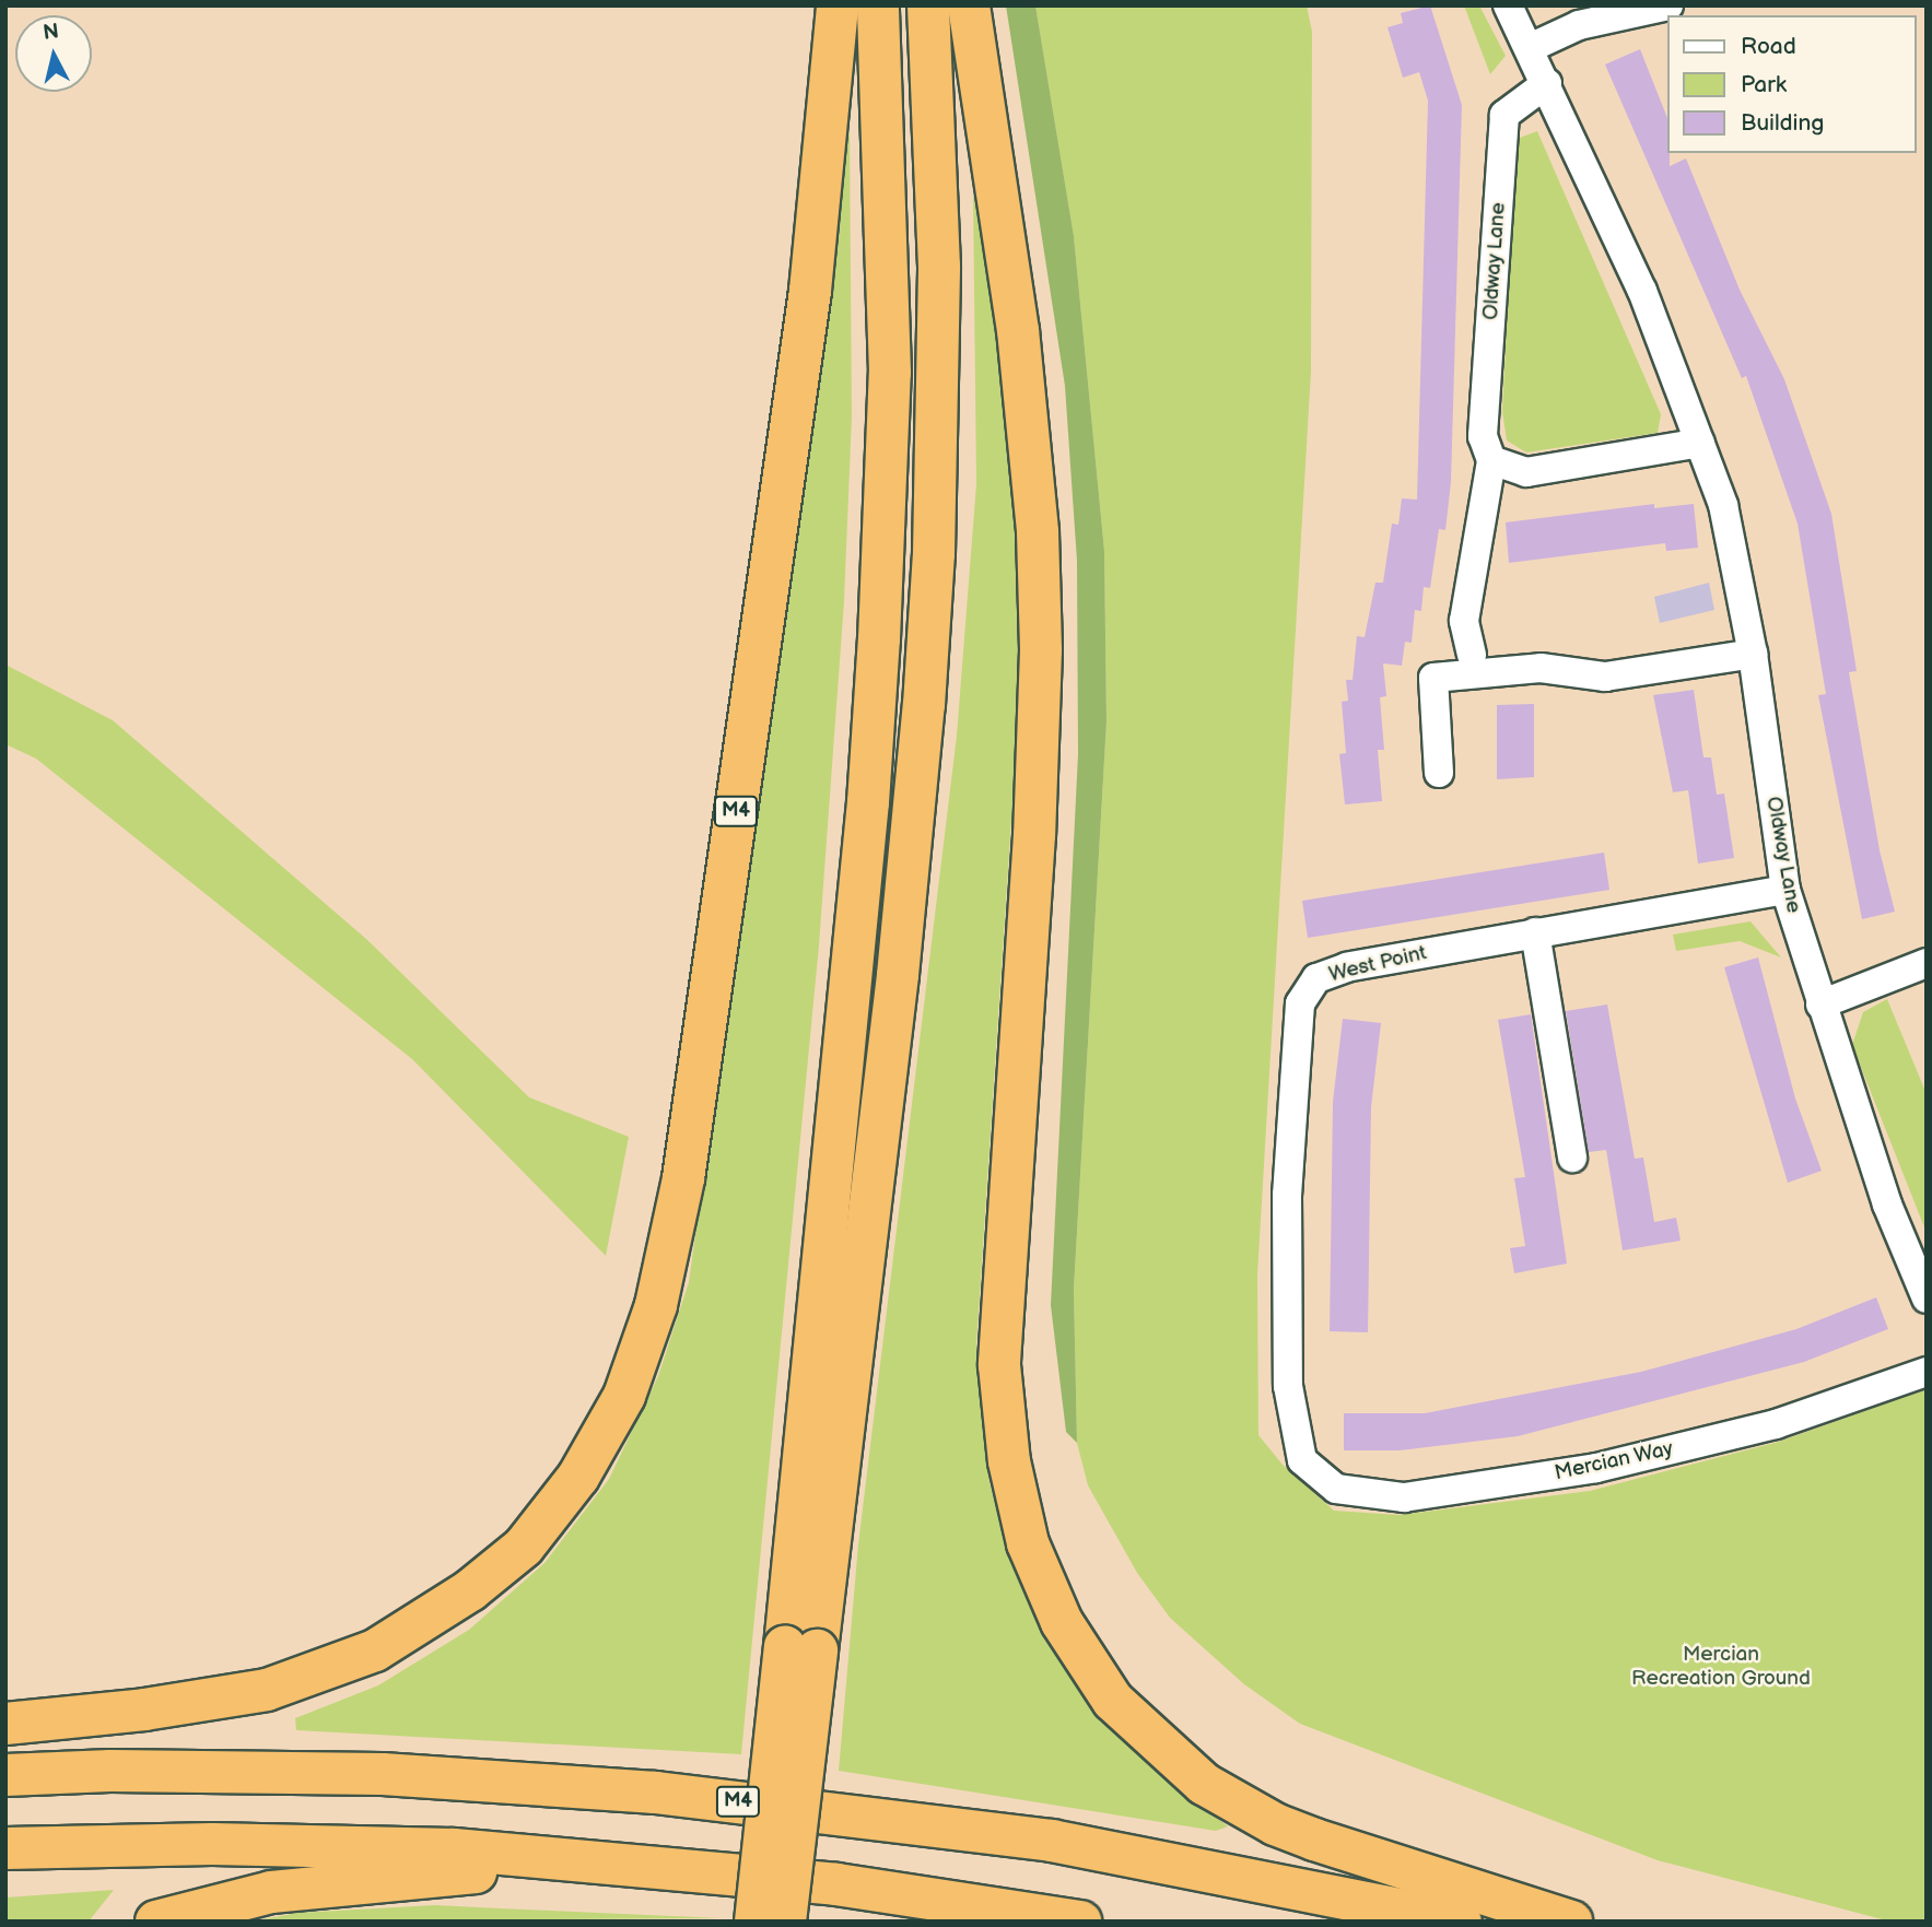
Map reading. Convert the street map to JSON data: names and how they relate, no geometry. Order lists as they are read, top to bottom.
{
  "streets": {
    "highway": ["M4"],
    "street": ["Oldway Lane", "West Point", "Mercian Way"]
  },
  "crossings": [
    ["Oldway Lane", "West Point"],
    ["West Point", "Mercian Way"]
  ],
  "parks": ["Mercian Recreation Ground"],
  "legend": ["Road", "Park", "Building"],
  "north": "top"
}
